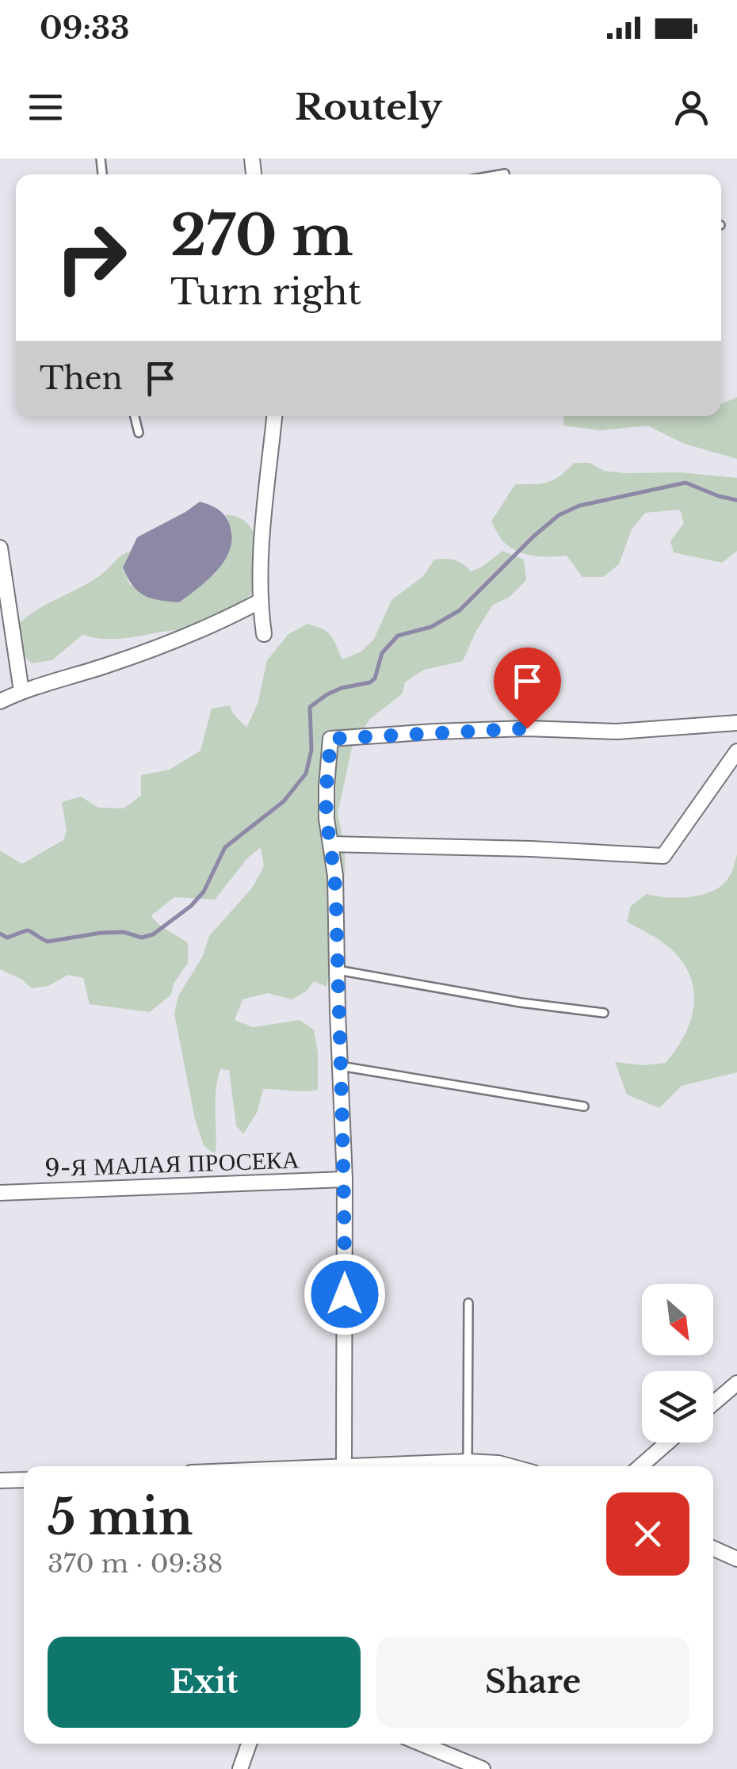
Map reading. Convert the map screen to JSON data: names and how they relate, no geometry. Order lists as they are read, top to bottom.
{
  "streets": {
    "street": ["9-Я МАЛАЯ ПРОСЕКА"]
  },
  "north": "bottom right",
  "page": {
    "status": "09:33",
    "header": "Routely",
    "turn": ["270 m", "Turn right"],
    "then": "Then",
    "heading": ["5 min", "370 m · 09:38"],
    "buttons": ["Exit", "Share"]
  }
}
